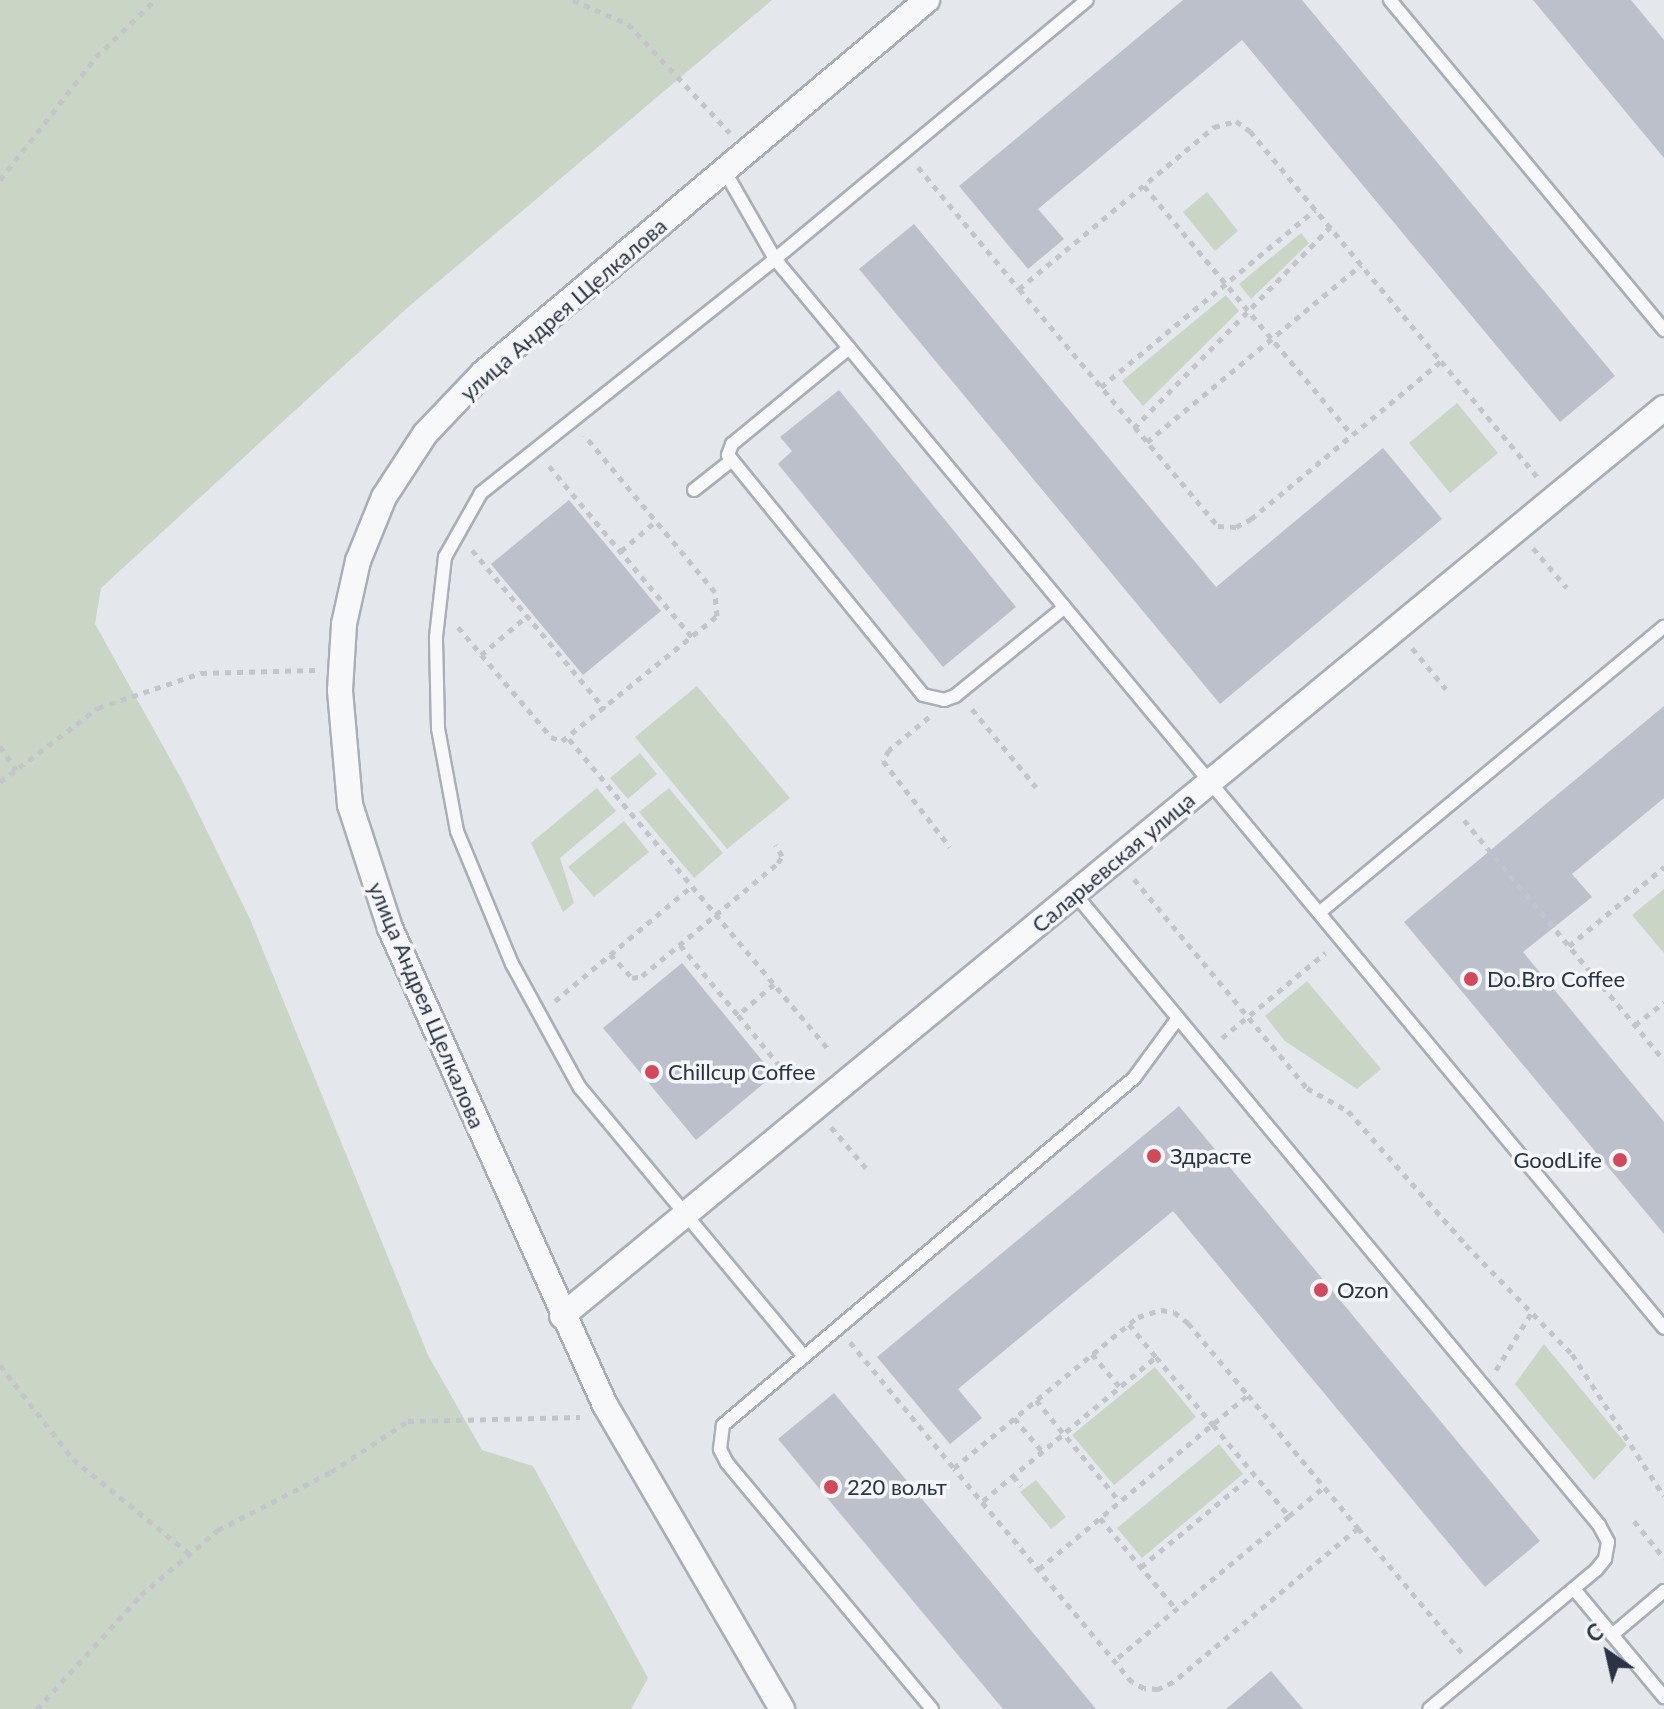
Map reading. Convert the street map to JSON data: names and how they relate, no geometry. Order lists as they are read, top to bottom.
{
  "streets": {
    "street": ["улица Андрея Щелкалова", "Саларьевская улица"]
  },
  "crossings": [
    ["улица Андрея Щелкалова", "Саларьевская улица"]
  ],
  "places": [
    "Do.Bro Coffee",
    "Chillcup Coffee",
    "Здрасте",
    "GoodLife",
    "Ozon",
    "220 вольт"
  ],
  "north": "top left"
}
